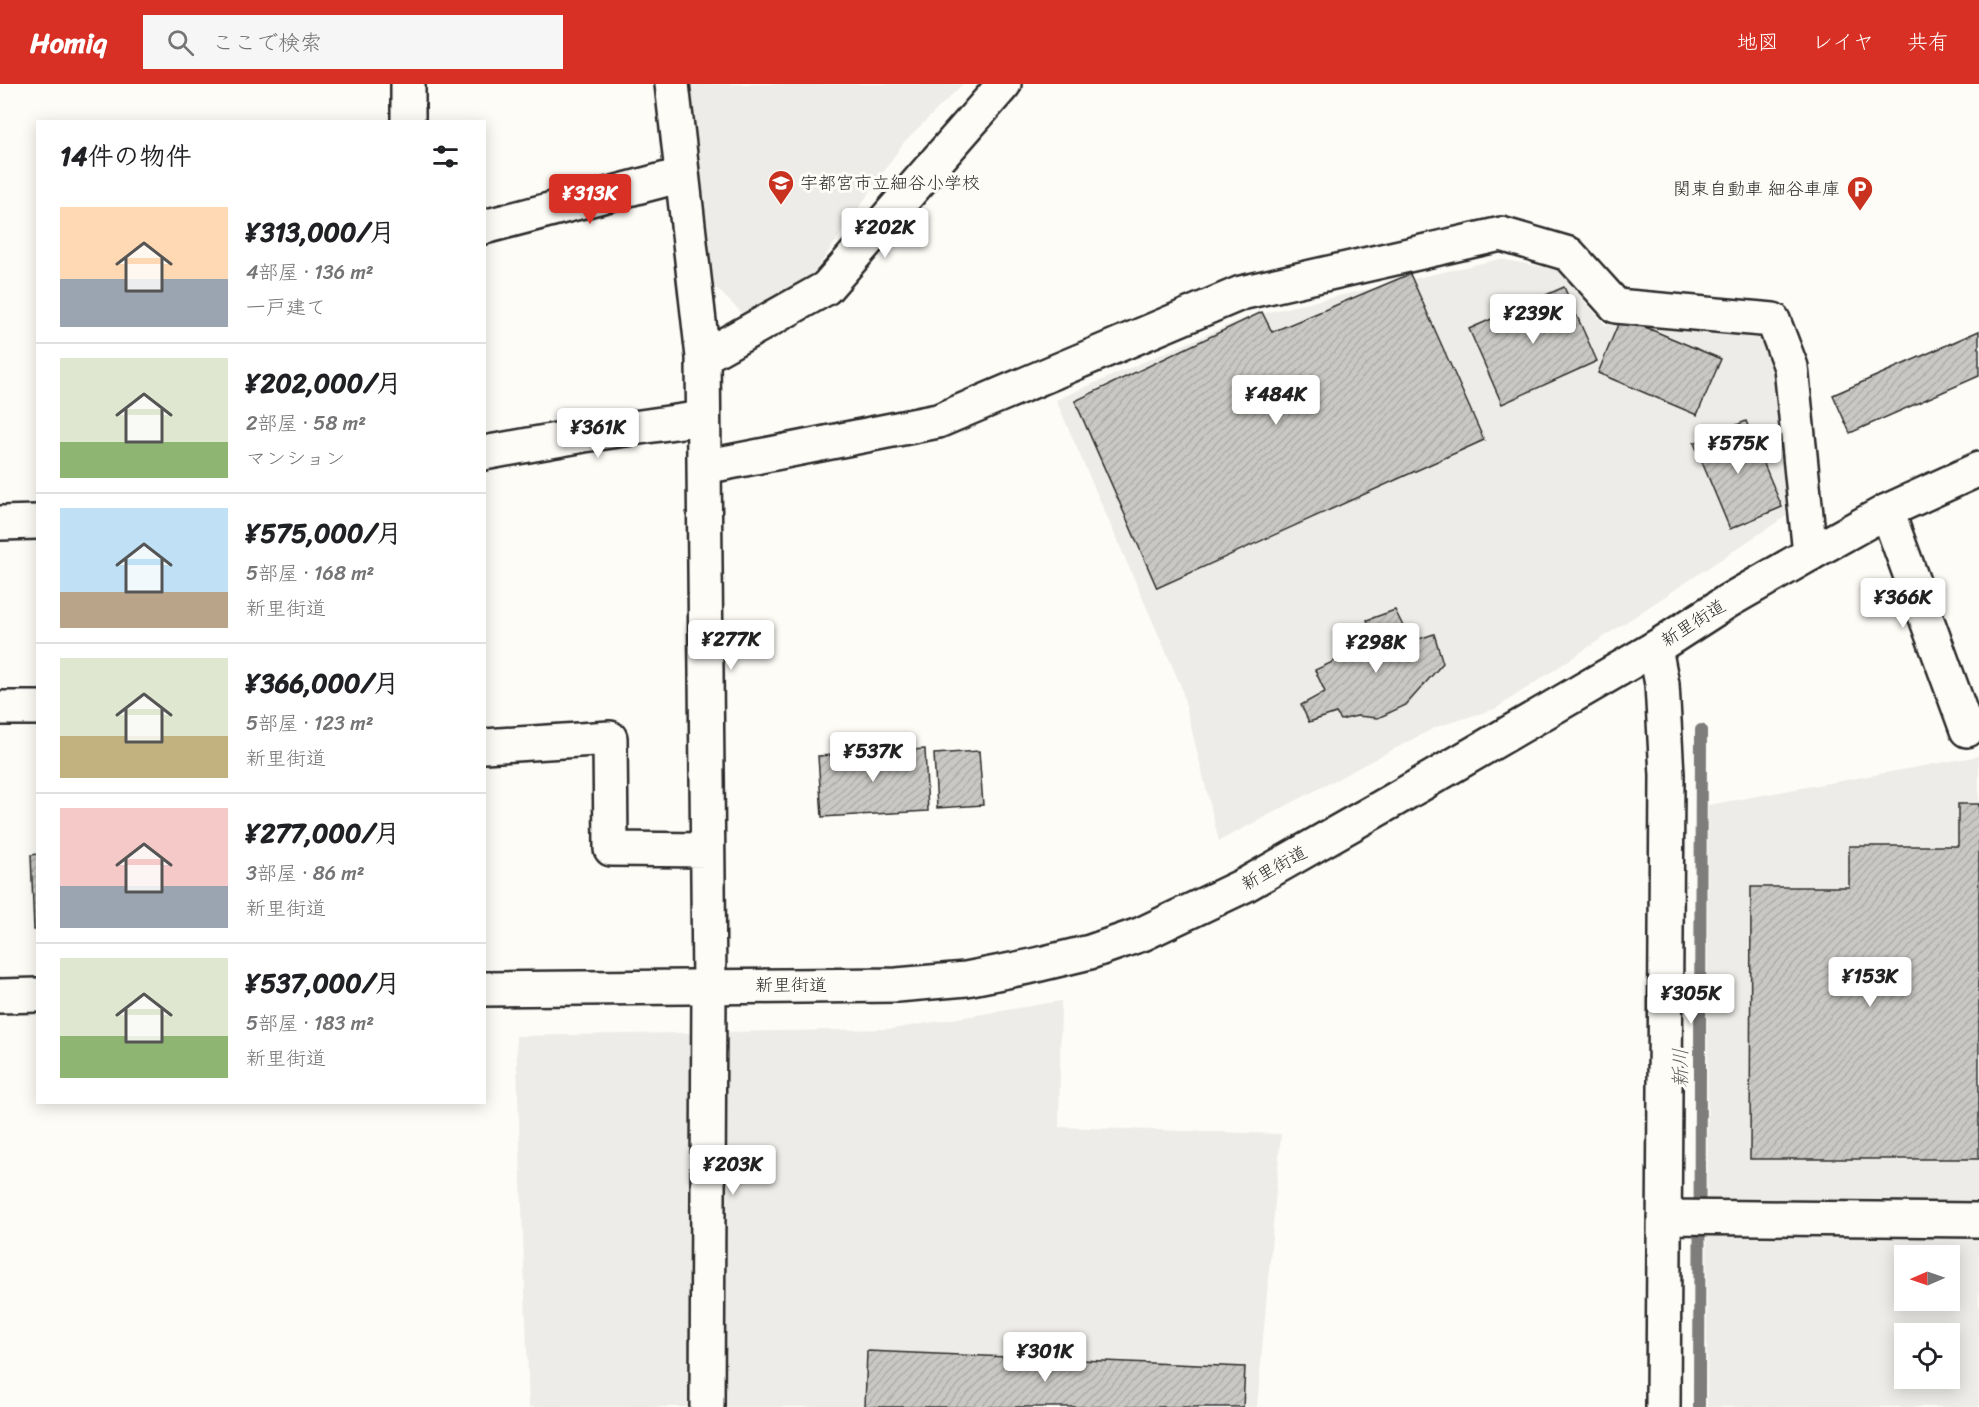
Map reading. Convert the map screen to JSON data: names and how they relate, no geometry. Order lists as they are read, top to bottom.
{
  "streets": {
    "street": ["新里街道"]
  },
  "water": ["新川"],
  "places": {
    "school or university": ["宇都宮市立細谷小学校"],
    "parking": ["関東自動車 細谷車庫"]
  },
  "north": "left",
  "page": {
    "header": "Homiq",
    "search": "ここで検索",
    "nav": ["地図", "レイヤ", "共有"],
    "heading": "14件の物件",
    "price": [
      "¥313K",
      "¥202K",
      "¥239K",
      "¥484K",
      "¥361K",
      "¥575K",
      "¥366K",
      "¥277K",
      "¥298K",
      "¥537K",
      "¥153K",
      "¥305K",
      "¥203K",
      "¥301K"
    ],
    "list": [
      {
        "name": "¥313,000/月",
        "note": "4部屋 · 136 m² · 一戸建て"
      },
      {
        "name": "¥202,000/月",
        "note": "2部屋 · 58 m² · マンション"
      },
      {
        "name": "¥575,000/月",
        "note": "5部屋 · 168 m² · 新里街道"
      },
      {
        "name": "¥366,000/月",
        "note": "5部屋 · 123 m² · 新里街道"
      },
      {
        "name": "¥277,000/月",
        "note": "3部屋 · 86 m² · 新里街道"
      },
      {
        "name": "¥537,000/月",
        "note": "5部屋 · 183 m² · 新里街道"
      }
    ]
  }
}
